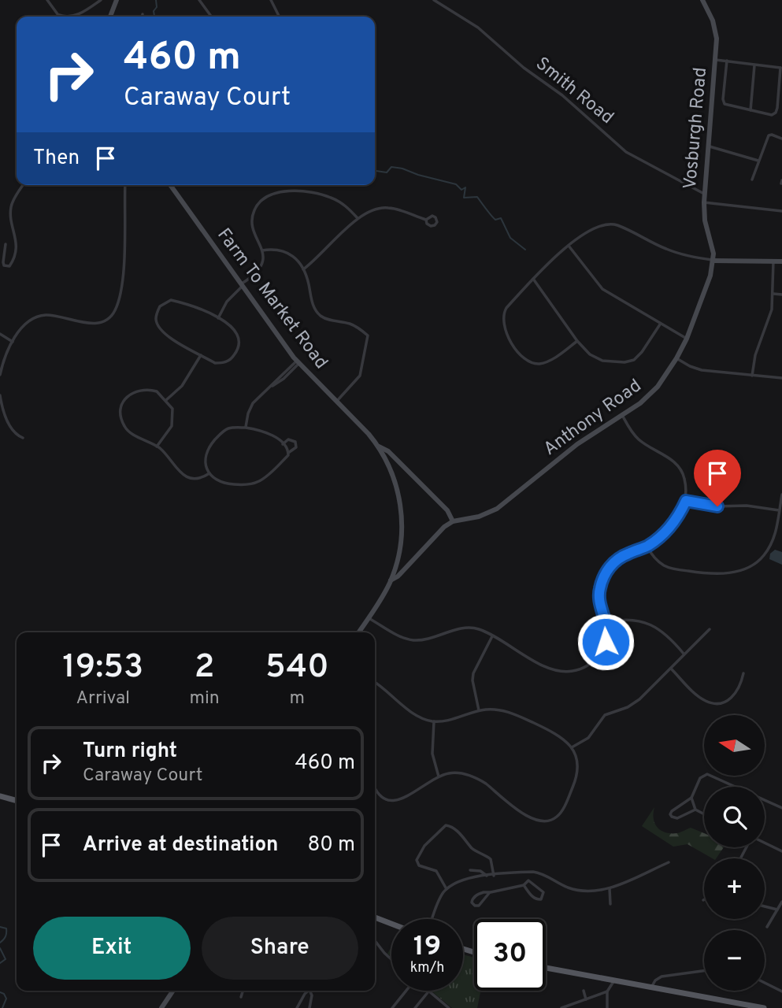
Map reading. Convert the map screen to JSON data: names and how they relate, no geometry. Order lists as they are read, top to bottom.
{
  "streets": {
    "street": [
      "Smith Road",
      "Vosburgh Road",
      "Farm To Market Road",
      "Anthony Road"
    ]
  },
  "crossings": [
    ["Smith Road", "Vosburgh Road"],
    ["Vosburgh Road", "Anthony Road"]
  ],
  "north": "left",
  "page": {
    "turn": ["460 m", "Caraway Court"],
    "then": "Then",
    "eta": [
      "19:53",
      "Arrival",
      "2",
      "min",
      "540",
      "m"
    ],
    "map_buttons": ["+", "−"],
    "list": [
      {
        "name": "Turn right",
        "note": "Caraway Court",
        "value": "460 m"
      },
      {
        "name": "Arrive at destination",
        "value": "80 m"
      }
    ],
    "buttons": ["Exit", "Share"],
    "speed": "19 km/h",
    "limit": "30"
  }
}
